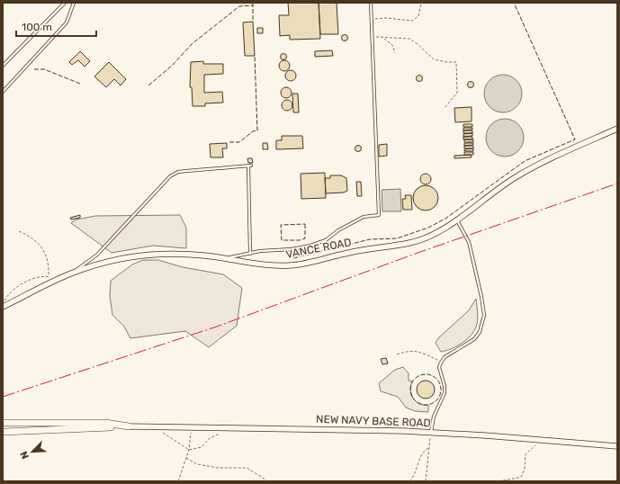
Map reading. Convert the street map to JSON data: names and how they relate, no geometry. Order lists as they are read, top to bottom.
{
  "streets": {
    "street": ["VANCE ROAD", "NEW NAVY BASE ROAD"]
  },
  "scale_bar": "100 m",
  "north": "bottom left"
}
